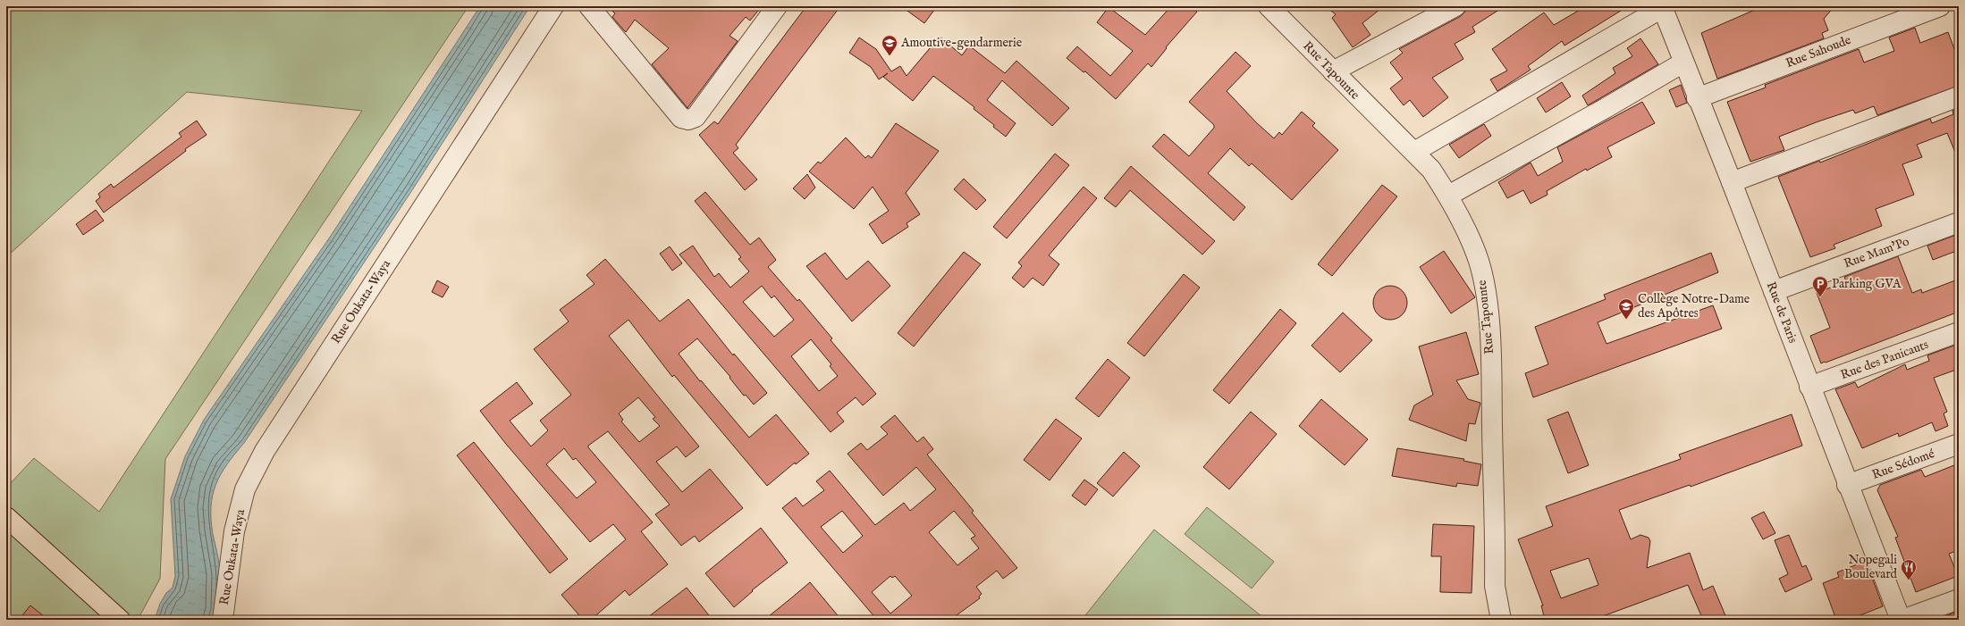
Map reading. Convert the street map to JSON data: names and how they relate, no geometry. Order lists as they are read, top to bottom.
{
  "streets": {
    "street": [
      "Rue Sahoude",
      "Rue Tapounte",
      "Rue Mam'Po",
      "Rue Oukata-Waya",
      "Rue de Paris",
      "Rue des Panicauts",
      "Rue Sédomé"
    ]
  },
  "crossings": [
    ["Rue Sahoude", "Rue de Paris"],
    ["Rue Mam'Po", "Rue de Paris"],
    ["Rue de Paris", "Rue des Panicauts"],
    ["Rue de Paris", "Rue Sédomé"]
  ],
  "places": {
    "school or university": ["Amoutive-gendarmerie", "Collège Notre-Dame des Apôtres"],
    "parking": ["Parking GVA"],
    "restaurant": ["Nopegali Boulevard"]
  }
}
